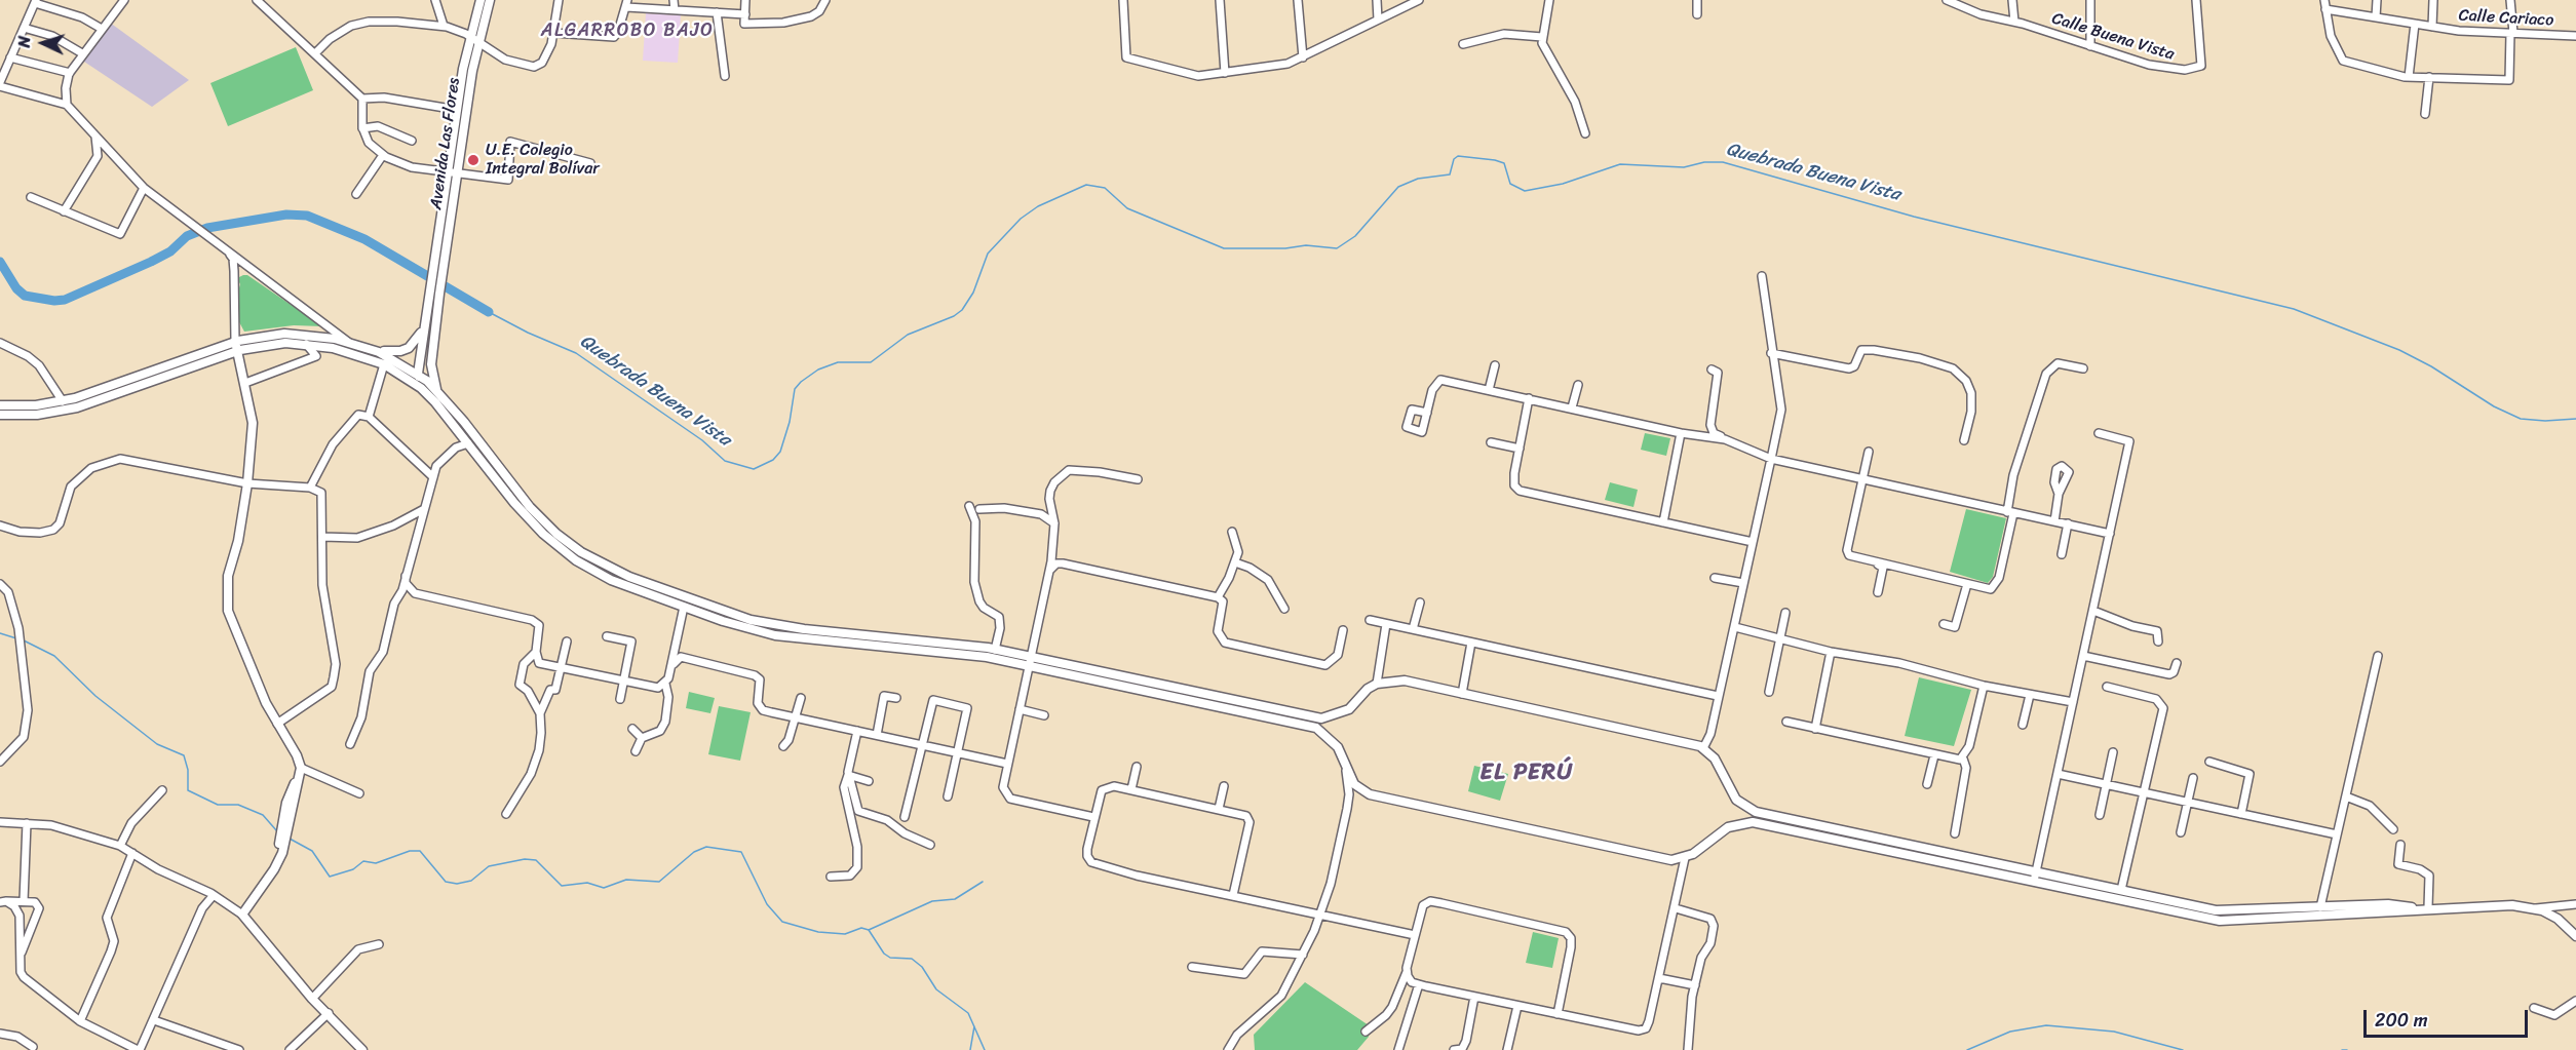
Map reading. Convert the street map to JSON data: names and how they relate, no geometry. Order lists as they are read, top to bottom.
{
  "streets": {
    "street": ["Calle Cariaco", "Calle Buena Vista", "Avenida Las Flores"]
  },
  "districts": ["ALGARROBO BAJO", "EL PERÚ"],
  "water": ["Quebrada Buena Vista"],
  "places": ["U.E. Colegio Integral Bolívar"],
  "scale_bar": "200 m",
  "north": "left"
}
